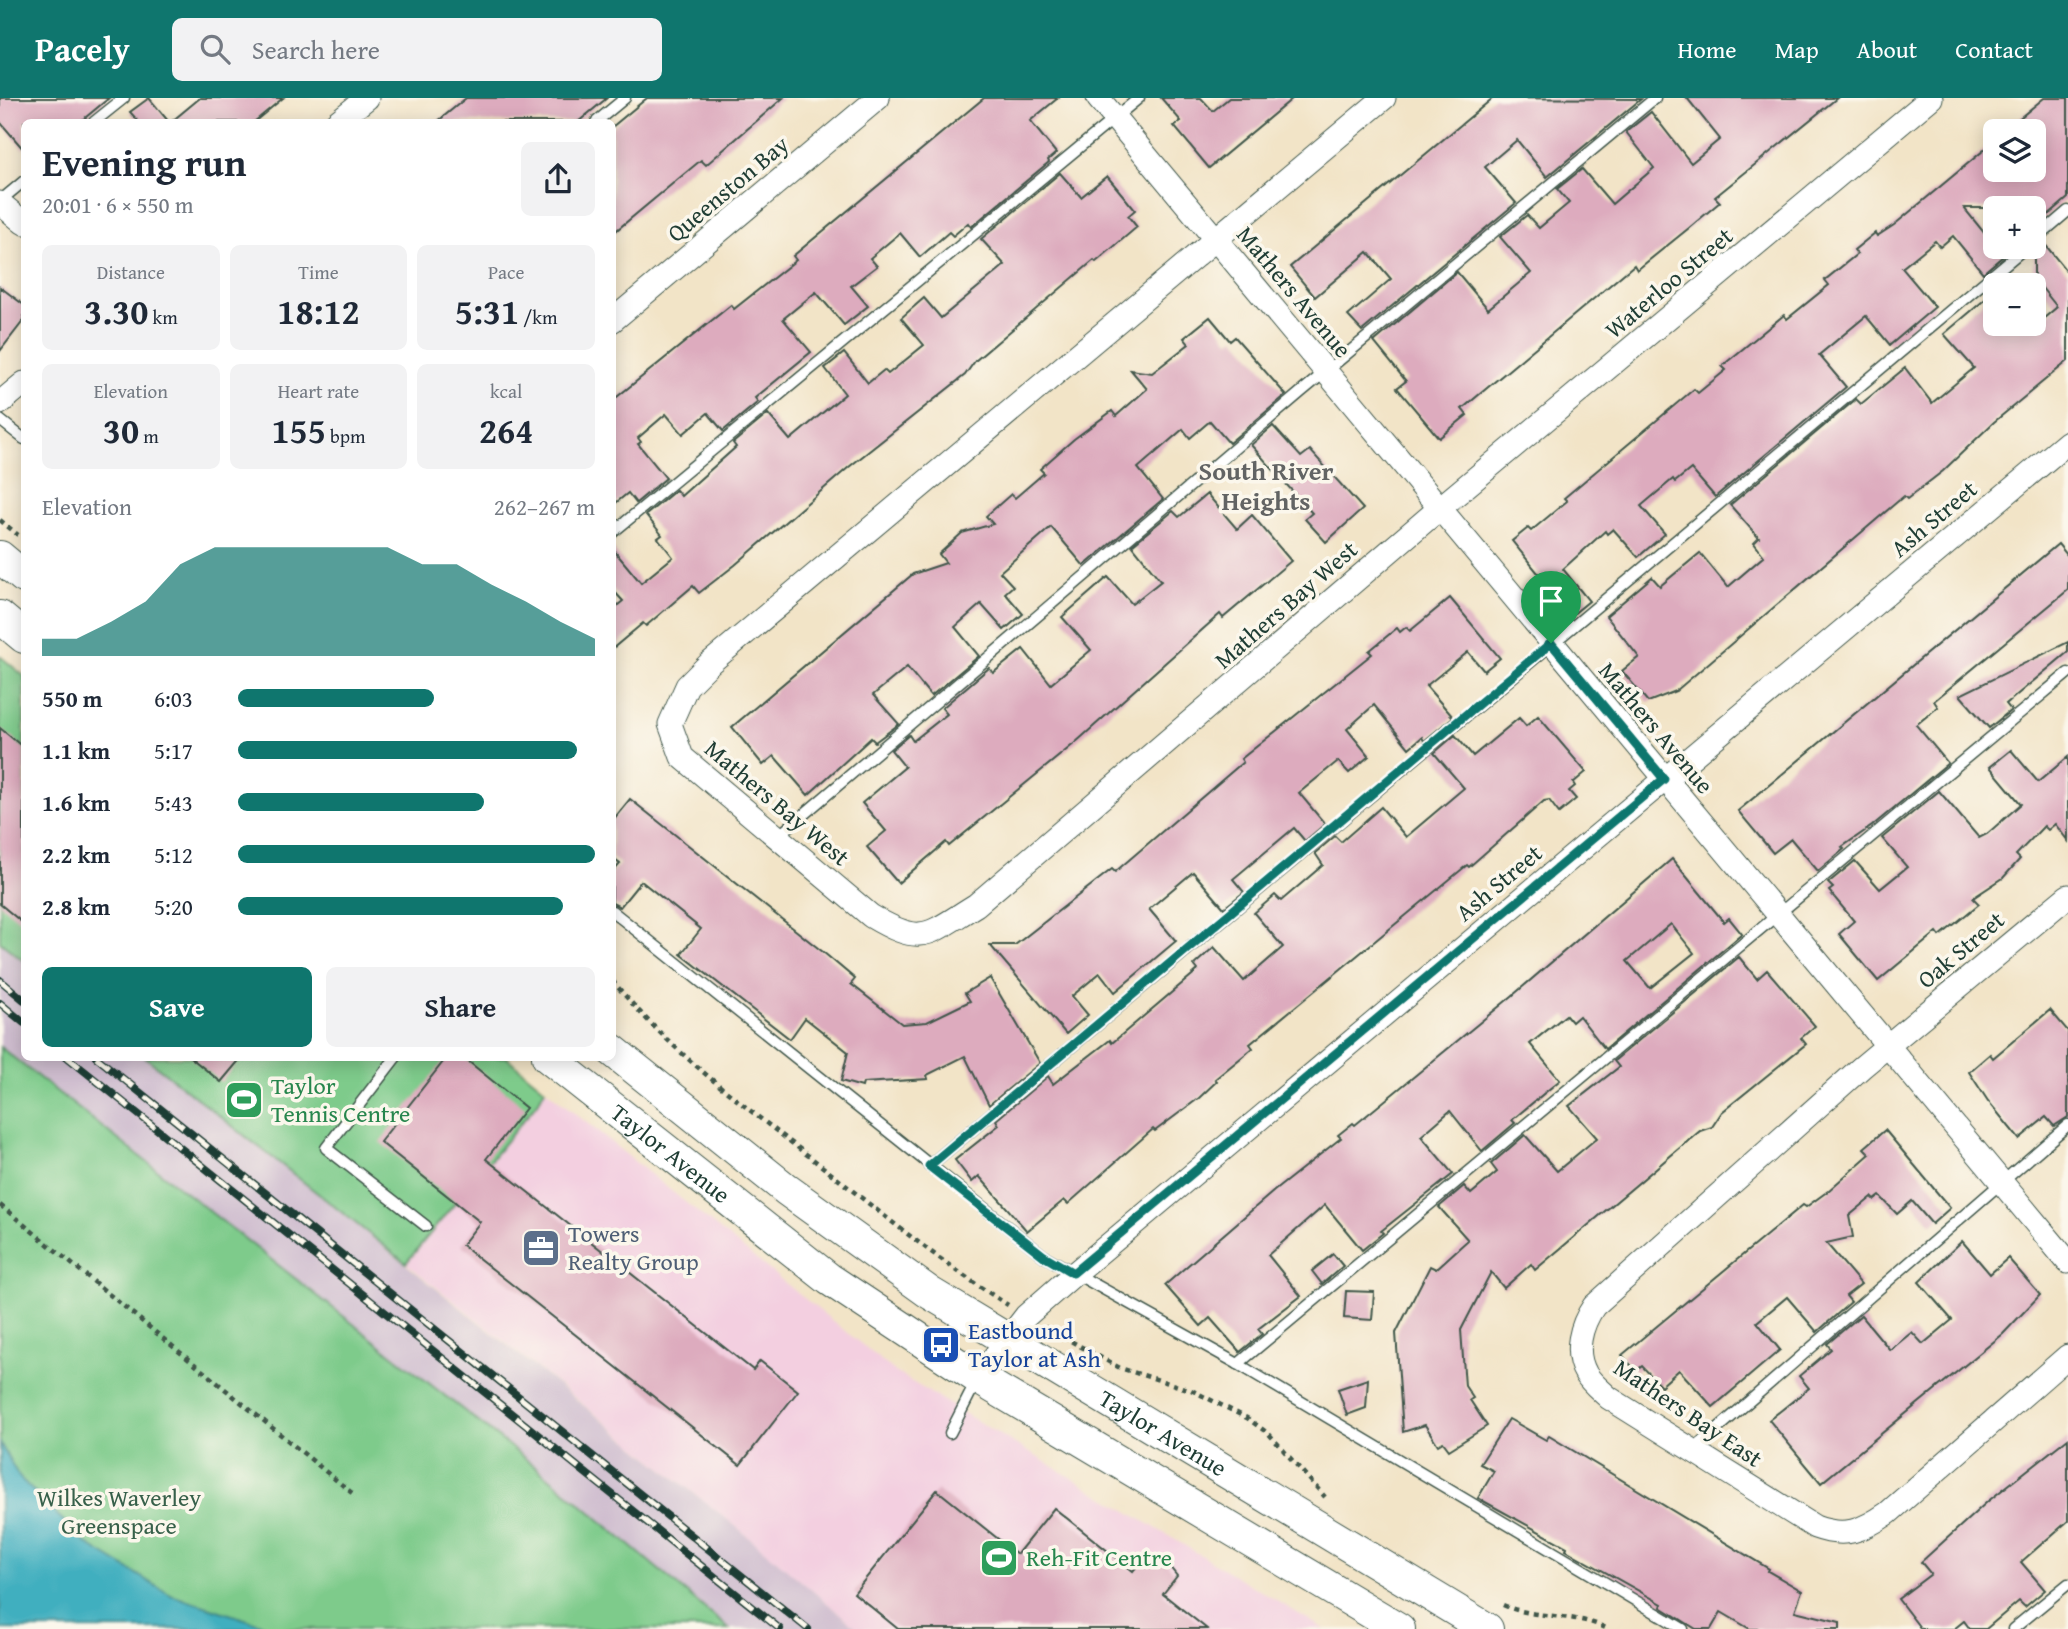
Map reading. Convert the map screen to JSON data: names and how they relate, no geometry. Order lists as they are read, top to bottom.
{
  "streets": {
    "main road": ["Taylor Avenue"],
    "street": [
      "Queenston Bay",
      "Waterloo Street",
      "Mathers Avenue",
      "Ash Street",
      "Mathers Bay West",
      "Oak Street",
      "Mathers Bay East"
    ]
  },
  "crossings": [
    ["Waterloo Street", "Mathers Avenue"],
    ["Waterloo Street", "Mathers Bay West"],
    ["Mathers Avenue", "Ash Street"],
    ["Mathers Avenue", "Mathers Bay West"],
    ["Mathers Avenue", "Oak Street"],
    ["Mathers Avenue", "Mathers Bay East"],
    ["Ash Street", "Taylor Avenue"],
    ["Oak Street", "Mathers Bay East"]
  ],
  "districts": ["South River Heights"],
  "parks": ["Wilkes Waverley Greenspace"],
  "places": {
    "sports": ["Taylor Tennis Centre", "Reh-Fit Centre"],
    "office": ["Towers Realty Group"],
    "bus stop": ["Eastbound Taylor at Ash"]
  },
  "page": {
    "header": "Pacely",
    "search": "Search here",
    "nav": [
      "Home",
      "Map",
      "About",
      "Contact"
    ],
    "map_buttons": ["+", "−"],
    "heading": ["Evening run", "20:01 · 6 × 550 m"],
    "stats": [
      ["Distance", "3.30 km"],
      ["Time", "18:12"],
      ["Pace", "5:31 /km"],
      ["Elevation", "30 m"],
      ["Heart rate", "155 bpm"],
      ["kcal", "264"]
    ],
    "chart": ["Elevation", "262–267 m"],
    "list": [
      {
        "name": "550 m",
        "note": "6:03"
      },
      {
        "name": "1.1 km",
        "note": "5:17"
      },
      {
        "name": "1.6 km",
        "note": "5:43"
      },
      {
        "name": "2.2 km",
        "note": "5:12"
      },
      {
        "name": "2.8 km",
        "note": "5:20"
      }
    ],
    "buttons": ["Save", "Share"]
  }
}
